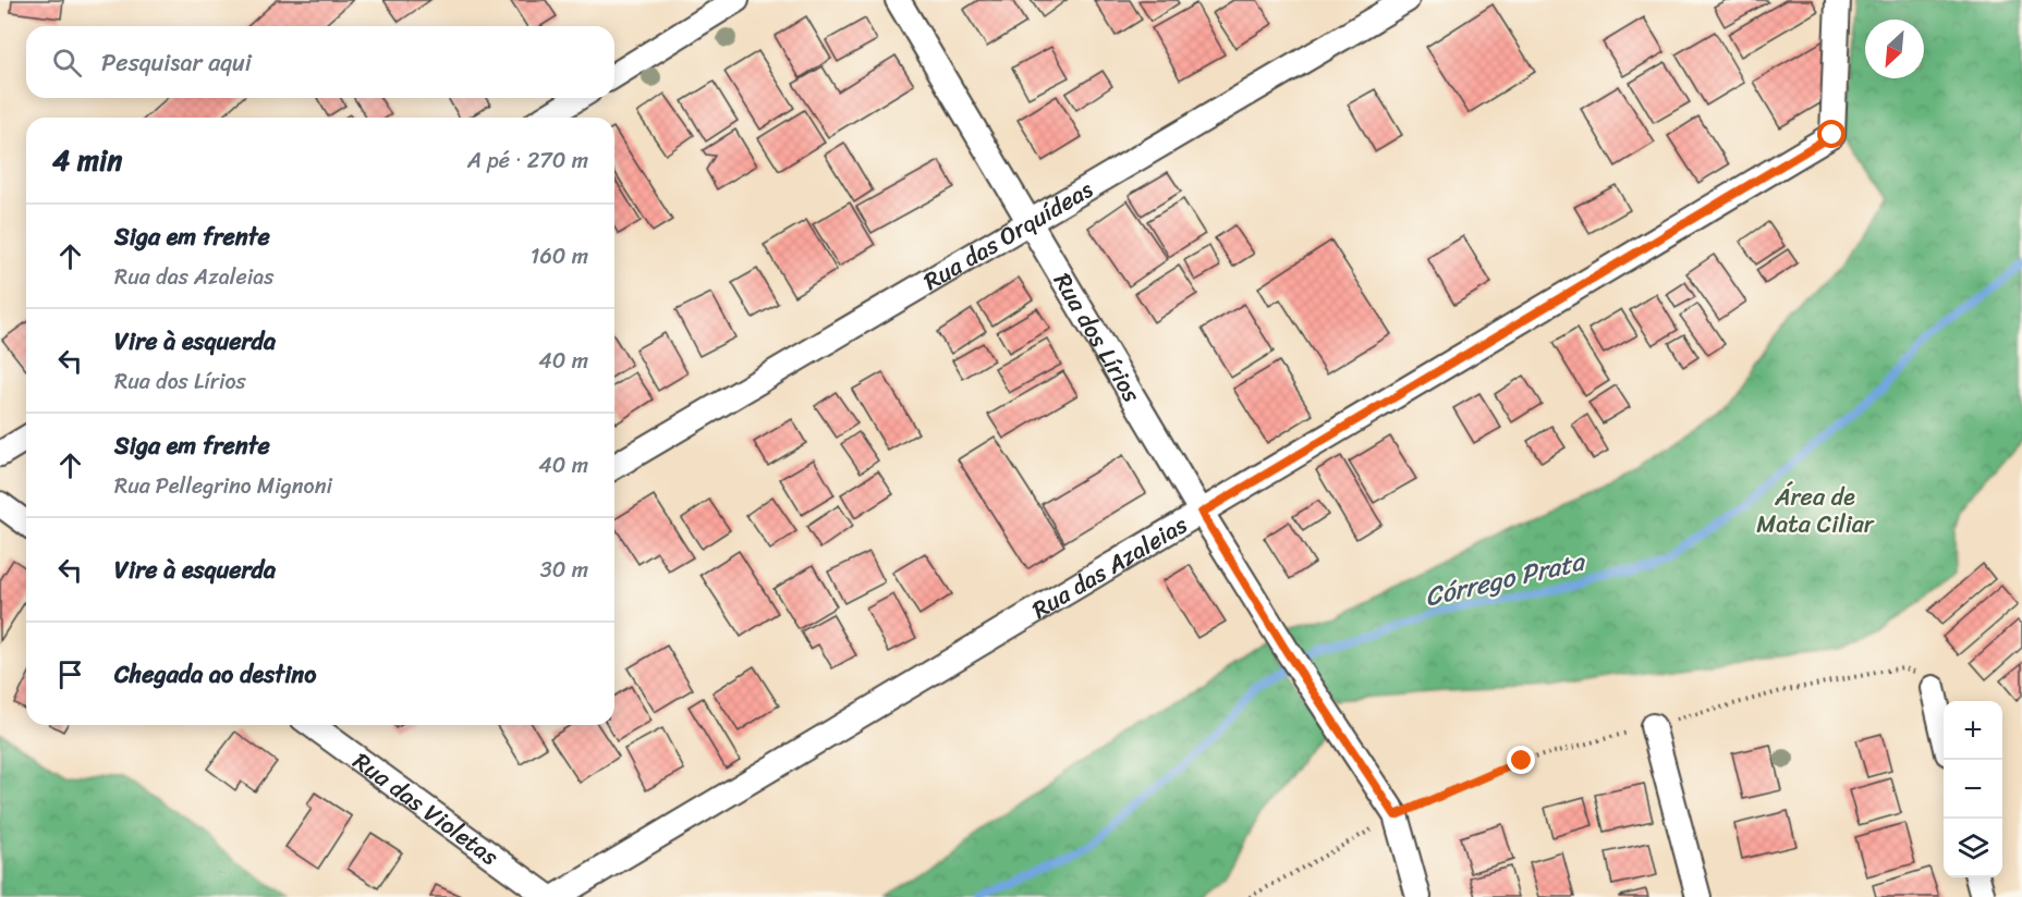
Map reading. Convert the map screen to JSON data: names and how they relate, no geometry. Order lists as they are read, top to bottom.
{
  "streets": {
    "street": [
      "Rua das Orquídeas",
      "Rua dos Lírios",
      "Rua das Azaleias",
      "Rua das Violetas"
    ]
  },
  "crossings": [
    ["Rua das Orquídeas", "Rua dos Lírios"],
    ["Rua dos Lírios", "Rua das Azaleias"]
  ],
  "water": ["Córrego Prata"],
  "parks": ["Área de Mata Ciliar"],
  "north": "bottom left",
  "page": {
    "search": "Pesquisar aqui",
    "heading": ["4 min", "A pé · 270 m"],
    "list": [
      ["Siga em frente", "Rua das Azaleias", "160 m"],
      ["Vire à esquerda", "Rua dos Lírios", "40 m"],
      ["Siga em frente", "Rua Pellegrino Mignoni", "40 m"],
      ["Vire à esquerda", "30 m"],
      "Chegada ao destino"
    ],
    "map_buttons": ["+", "−"]
  }
}
